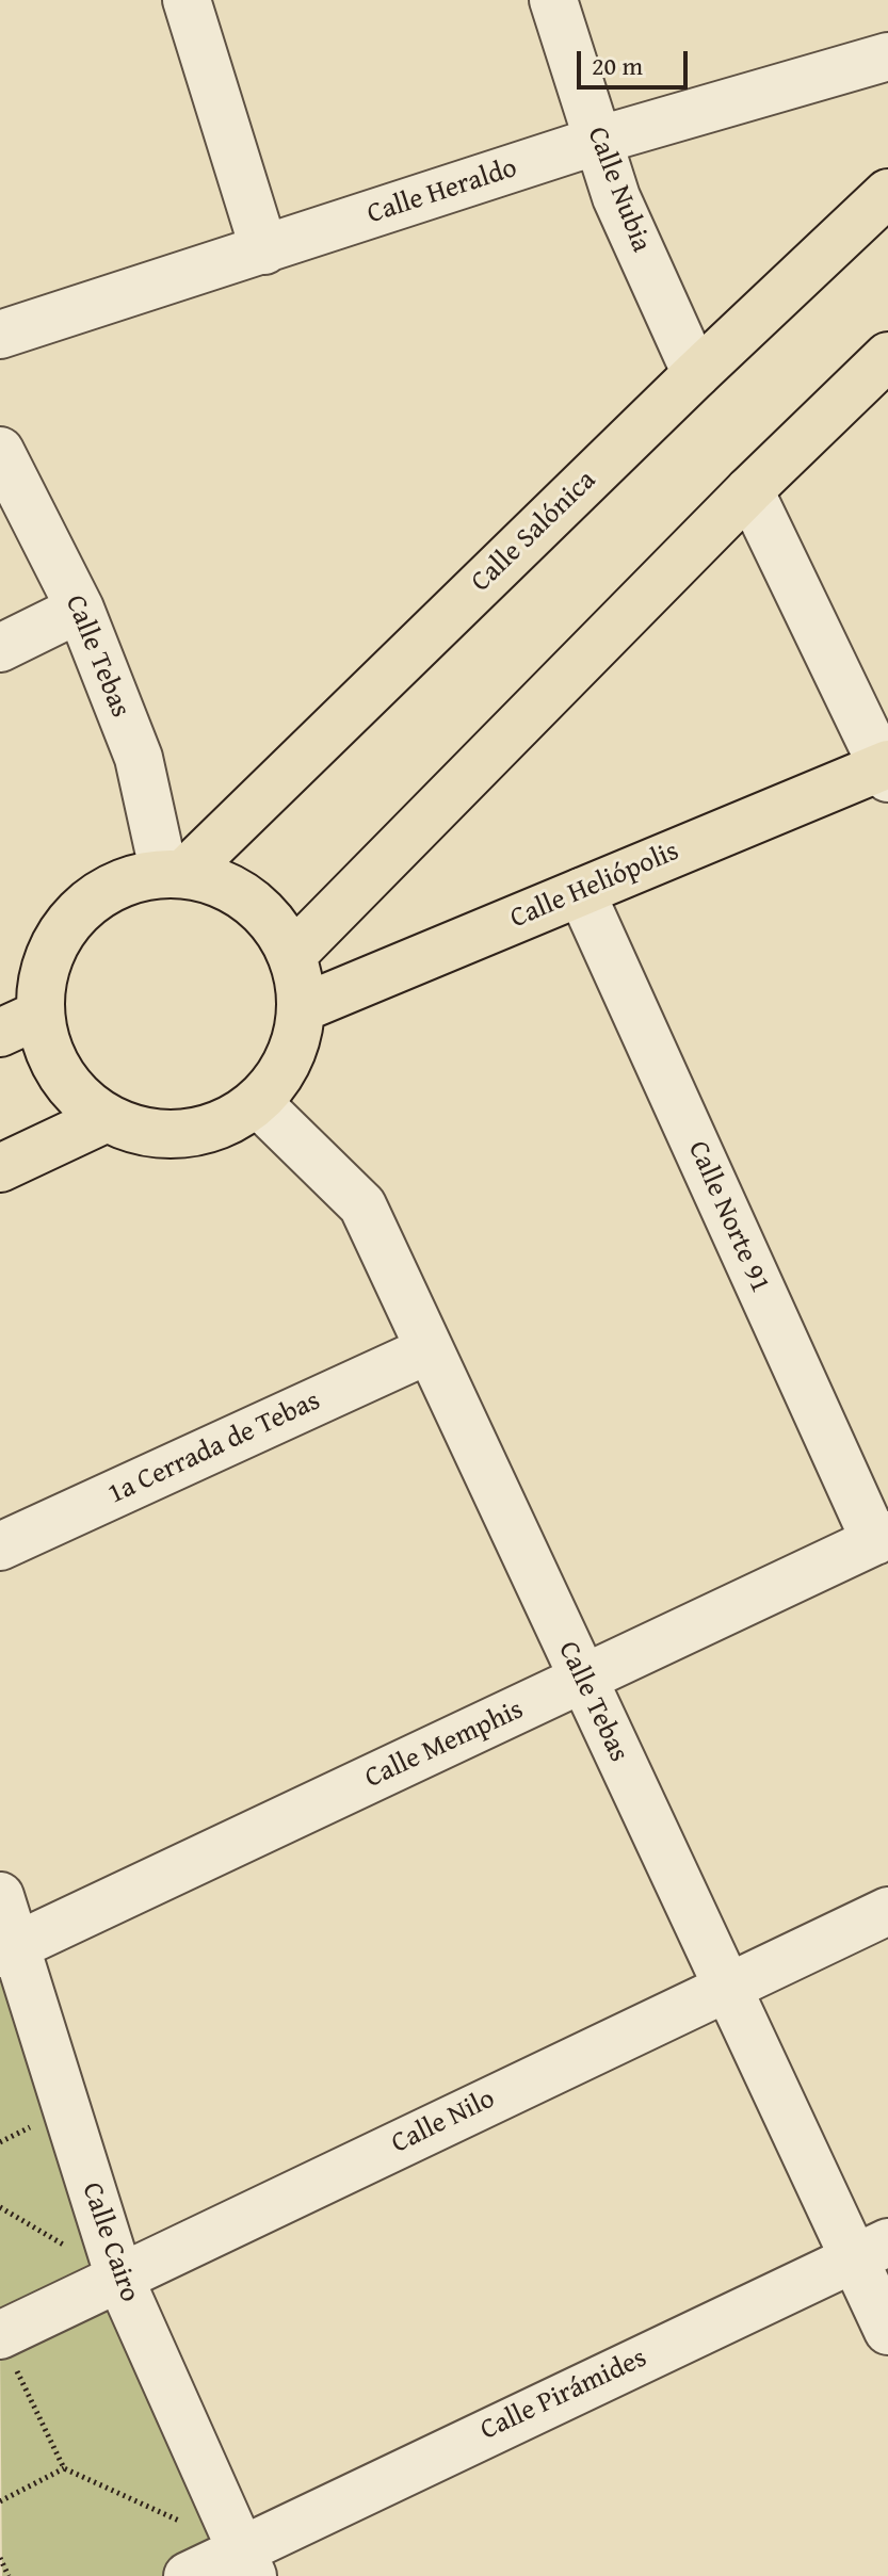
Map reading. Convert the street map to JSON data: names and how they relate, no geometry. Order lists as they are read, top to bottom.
{
  "streets": {
    "main road": ["Calle Salónica", "Calle Heliópolis"],
    "street": [
      "Calle Nubia",
      "Calle Heraldo",
      "Calle Tebas",
      "Calle Norte 91",
      "1a Cerrada de Tebas",
      "Calle Memphis",
      "Calle Nilo",
      "Calle Cairo",
      "Calle Pirámides"
    ]
  },
  "crossings": [
    ["Calle Nubia", "Calle Heraldo"],
    ["Calle Nubia", "Calle Salónica"],
    ["Calle Salónica", "Calle Tebas"],
    ["Calle Salónica", "Calle Heliópolis"],
    ["Calle Tebas", "Calle Heliópolis"],
    ["Calle Tebas", "1a Cerrada de Tebas"],
    ["Calle Tebas", "Calle Memphis"],
    ["Calle Tebas", "Calle Nilo"],
    ["Calle Tebas", "Calle Pirámides"],
    ["Calle Heliópolis", "Calle Norte 91"],
    ["Calle Norte 91", "Calle Memphis"],
    ["Calle Memphis", "Calle Cairo"],
    ["Calle Nilo", "Calle Cairo"],
    ["Calle Cairo", "Calle Pirámides"]
  ],
  "scale_bar": "20 m"
}
